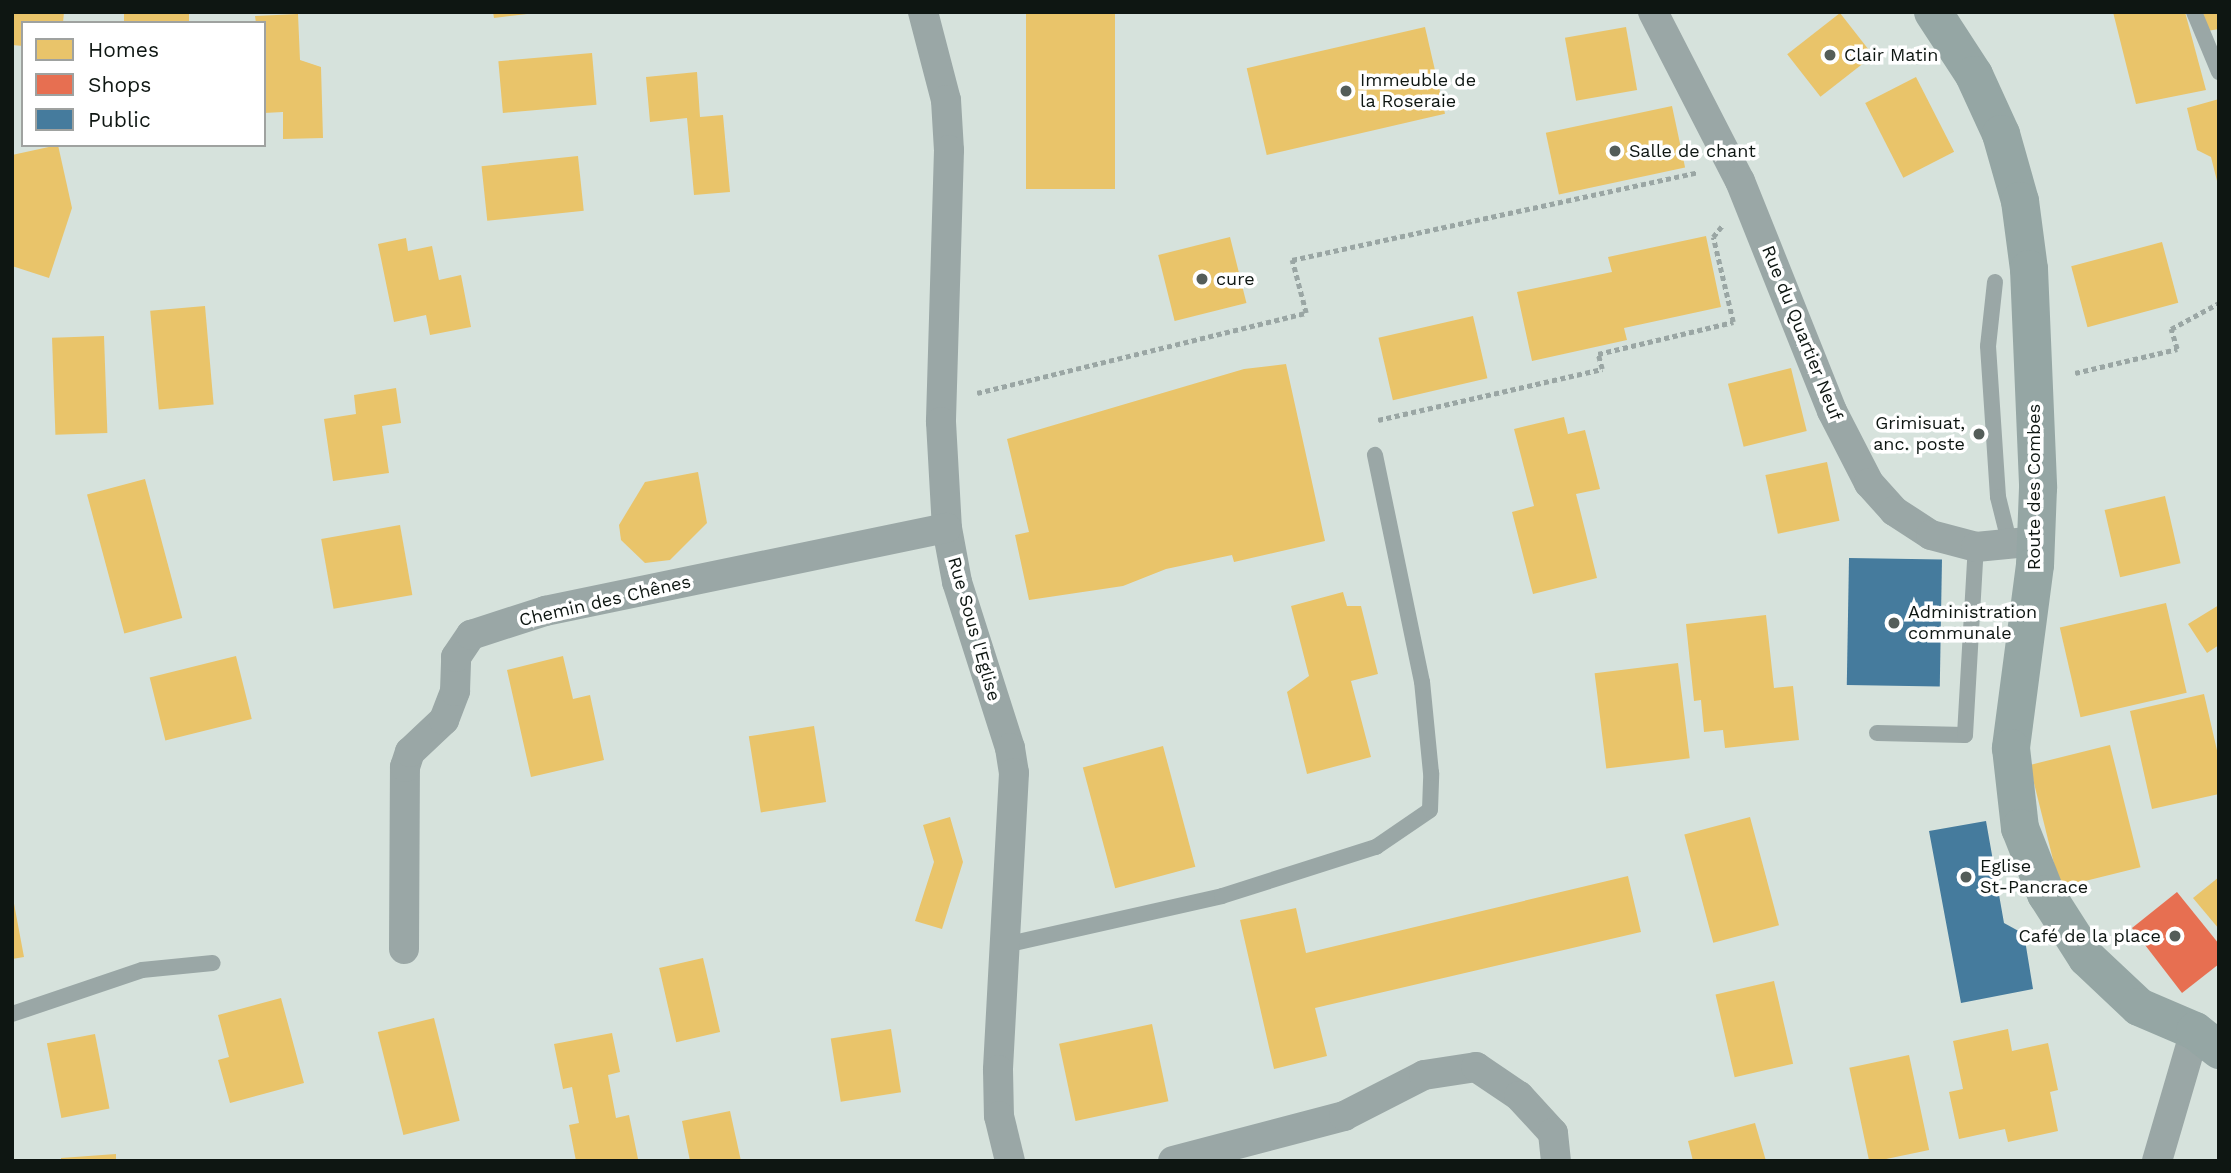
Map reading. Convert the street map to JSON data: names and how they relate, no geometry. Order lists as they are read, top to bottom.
{
  "streets": {
    "street": [
      "Rue du Quartier Neuf",
      "Route des Combes",
      "Chemin des Chênes",
      "Rue Sous l'Eglise"
    ]
  },
  "crossings": [
    ["Rue du Quartier Neuf", "Route des Combes"],
    ["Chemin des Chênes", "Rue Sous l'Eglise"]
  ],
  "places": [
    "Clair Matin",
    "Immeuble de la Roseraie",
    "Salle de chant",
    "cure",
    "Grimisuat, anc. poste",
    "Administration communale",
    "Eglise St-Pancrace",
    "Café de la place"
  ],
  "legend": ["Homes", "Shops", "Public"]
}
